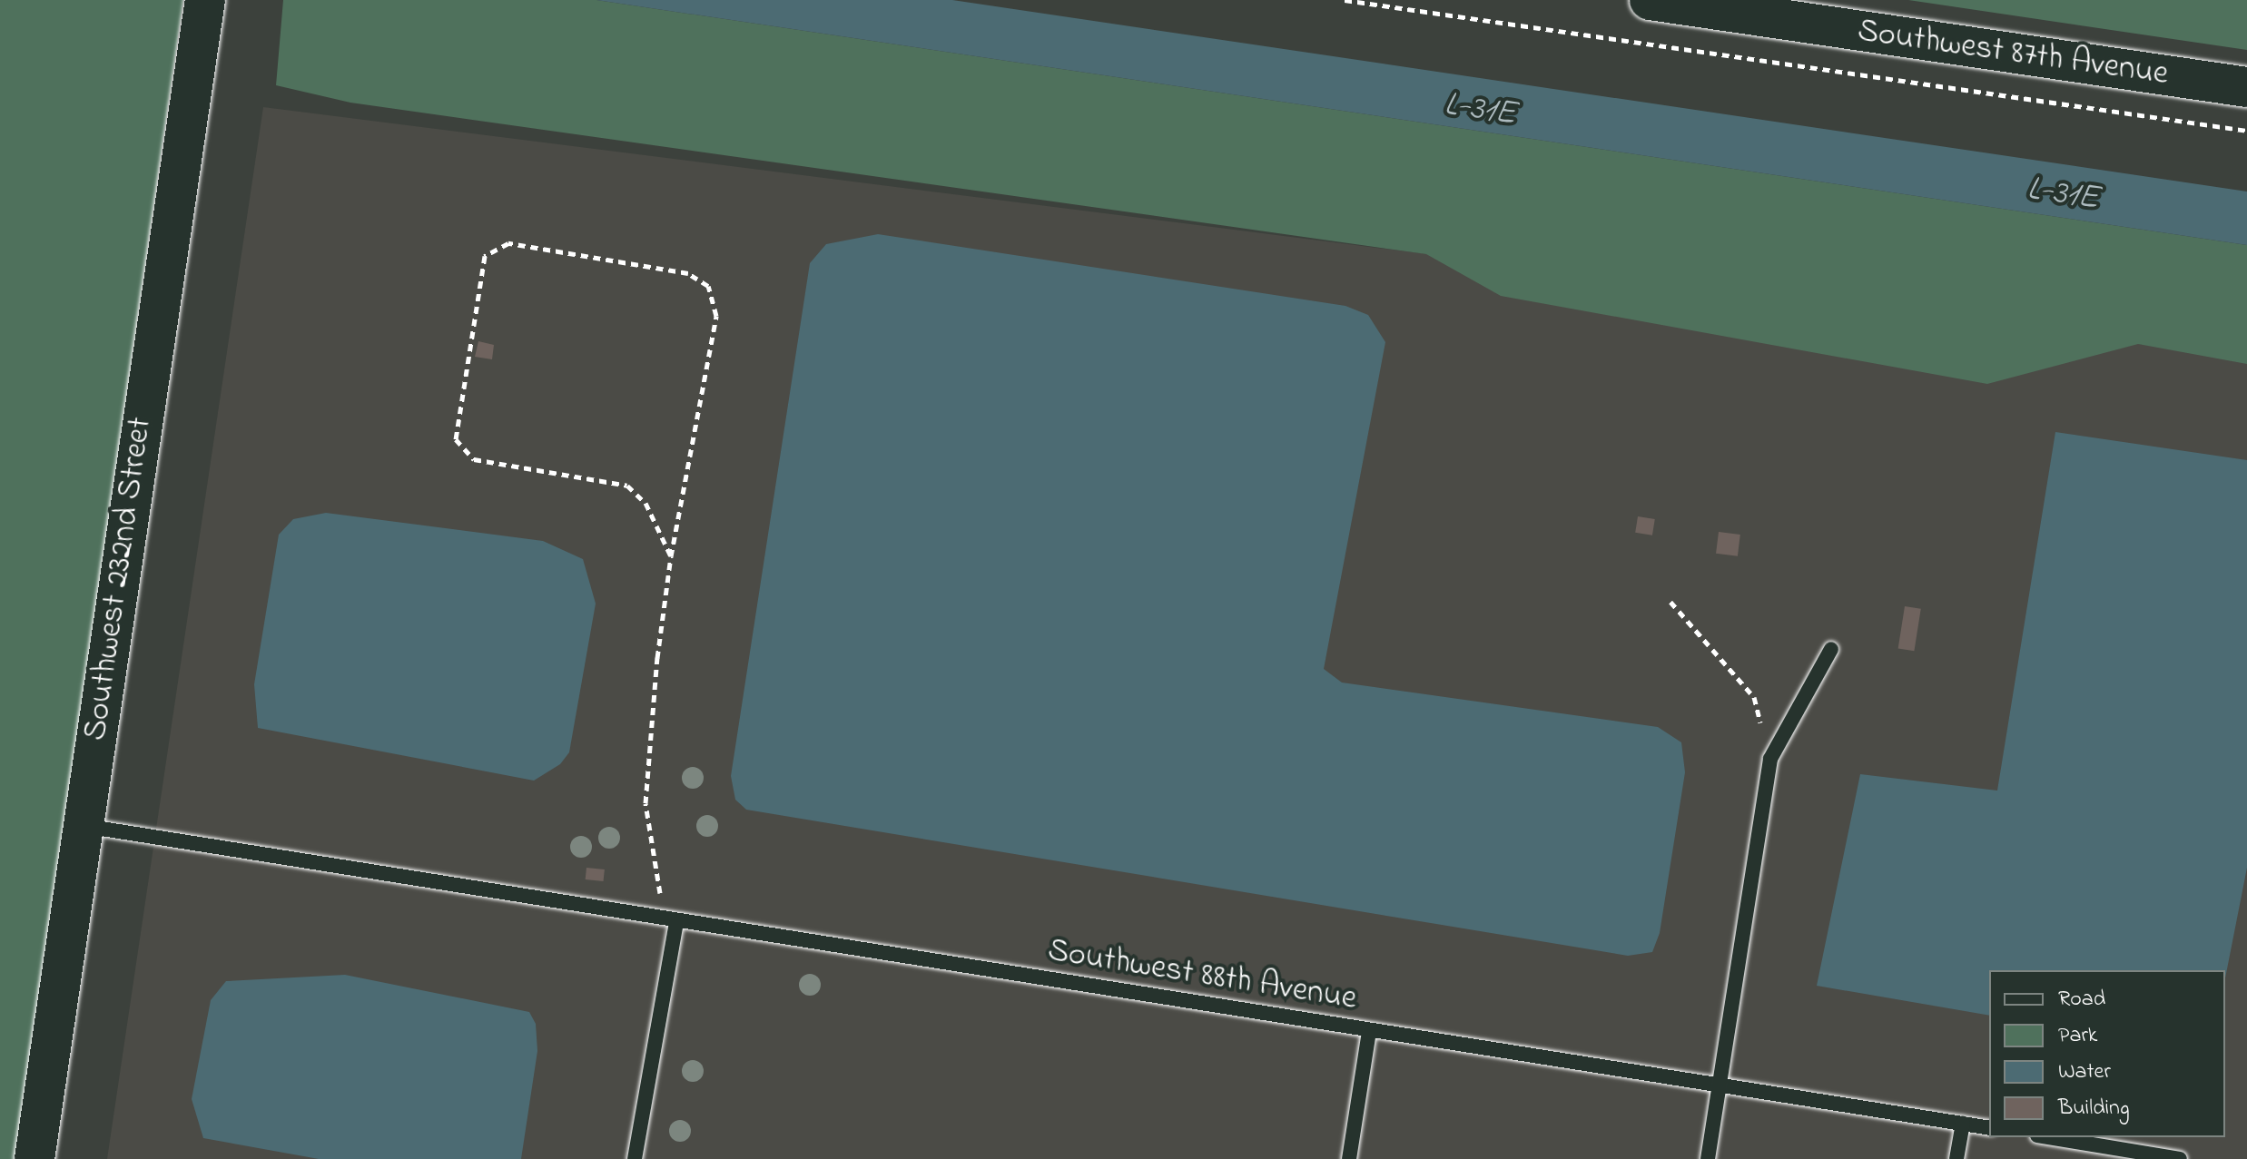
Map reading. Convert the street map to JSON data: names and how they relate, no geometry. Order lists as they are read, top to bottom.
{
  "streets": {
    "street": ["Southwest 87th Avenue", "Southwest 232nd Street"],
    "lane": ["Southwest 88th Avenue"]
  },
  "crossings": [
    ["Southwest 232nd Street", "Southwest 88th Avenue"]
  ],
  "water": ["L-31E"],
  "legend": [
    "Road",
    "Park",
    "Water",
    "Building"
  ]
}
